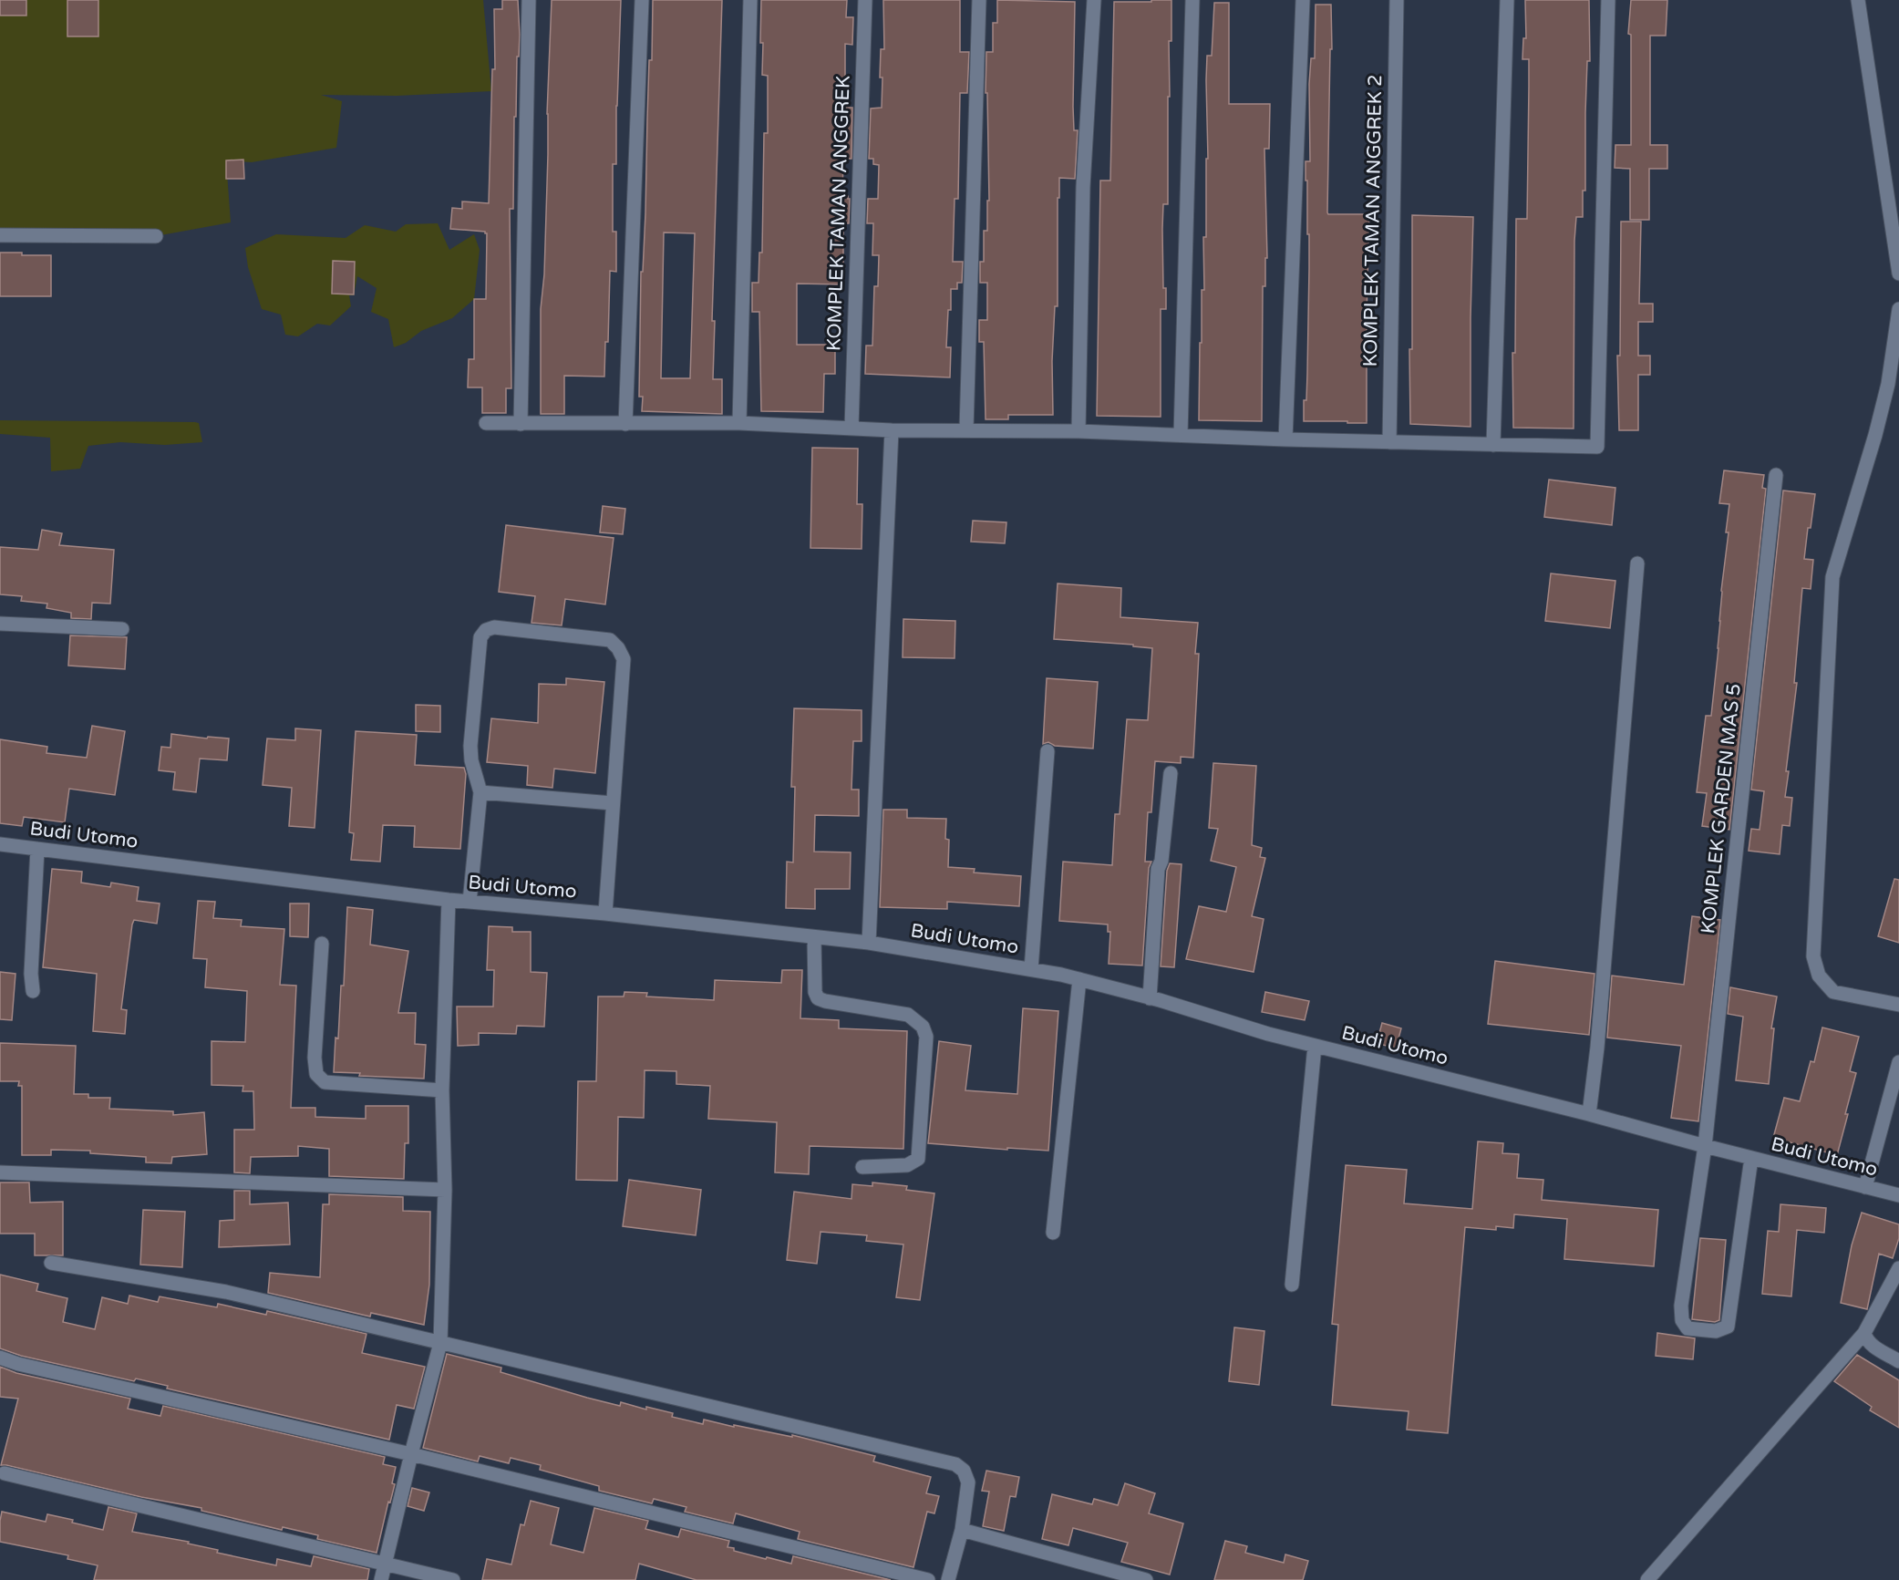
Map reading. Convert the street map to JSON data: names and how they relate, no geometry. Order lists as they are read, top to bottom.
{
  "streets": {
    "street": [
      "KOMPLEK TAMAN ANGGREK",
      "KOMPLEK TAMAN ANGGREK 2",
      "KOMPLEK GARDEN MAS 5",
      "Budi Utomo"
    ]
  },
  "crossings": [
    ["KOMPLEK GARDEN MAS 5", "Budi Utomo"]
  ]
}
